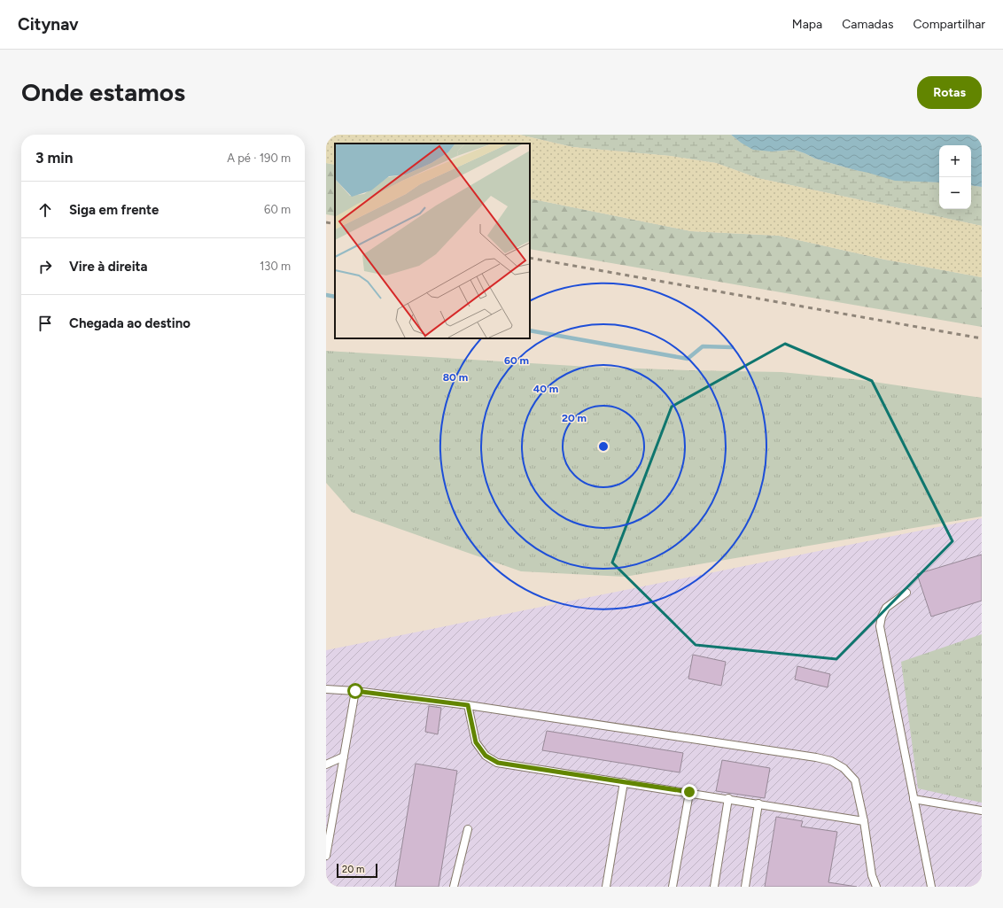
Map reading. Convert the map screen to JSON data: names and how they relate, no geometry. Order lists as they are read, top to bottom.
{
  "scale_bar": "20 m",
  "page": {
    "header": "Citynav",
    "nav": ["Mapa", "Camadas", "Compartilhar"],
    "buttons": "Rotas",
    "title": "Onde estamos",
    "heading": ["3 min", "A pé · 190 m"],
    "map_buttons": ["+", "−"],
    "list": [
      ["Siga em frente", "60 m"],
      ["Vire à direita", "130 m"],
      "Chegada ao destino"
    ],
    "scale": "20 m"
  },
  "rings": [
    "60 m",
    "80 m",
    "40 m",
    "20 m"
  ]
}
